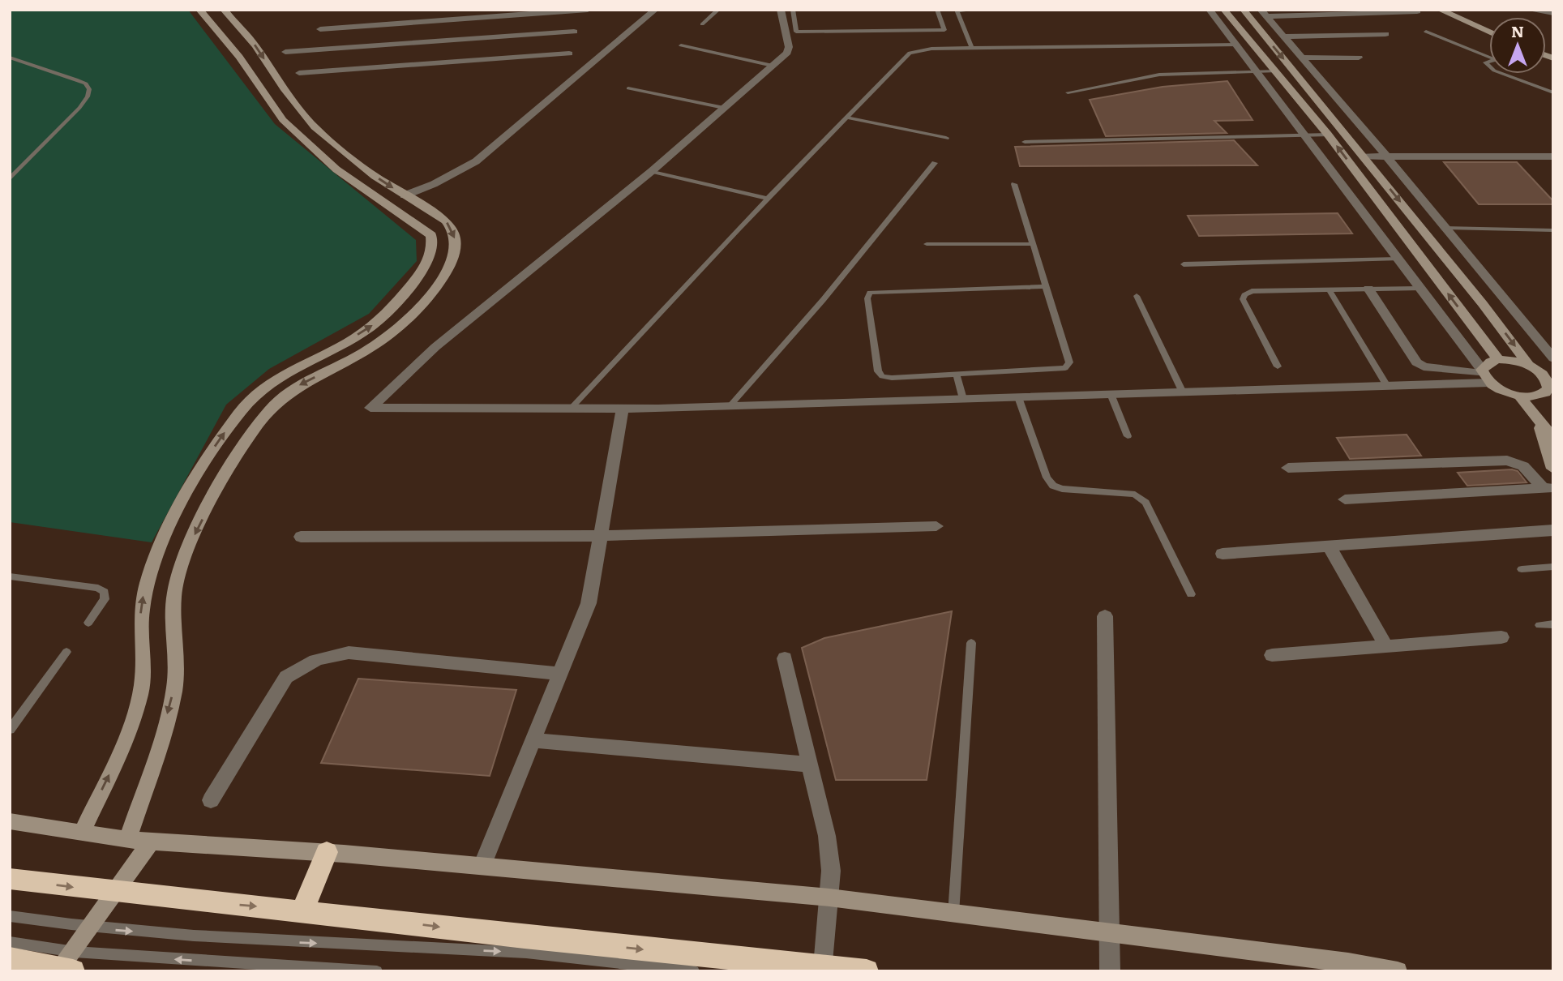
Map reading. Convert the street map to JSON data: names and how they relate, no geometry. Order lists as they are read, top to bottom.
{
  "north": "top"
}
